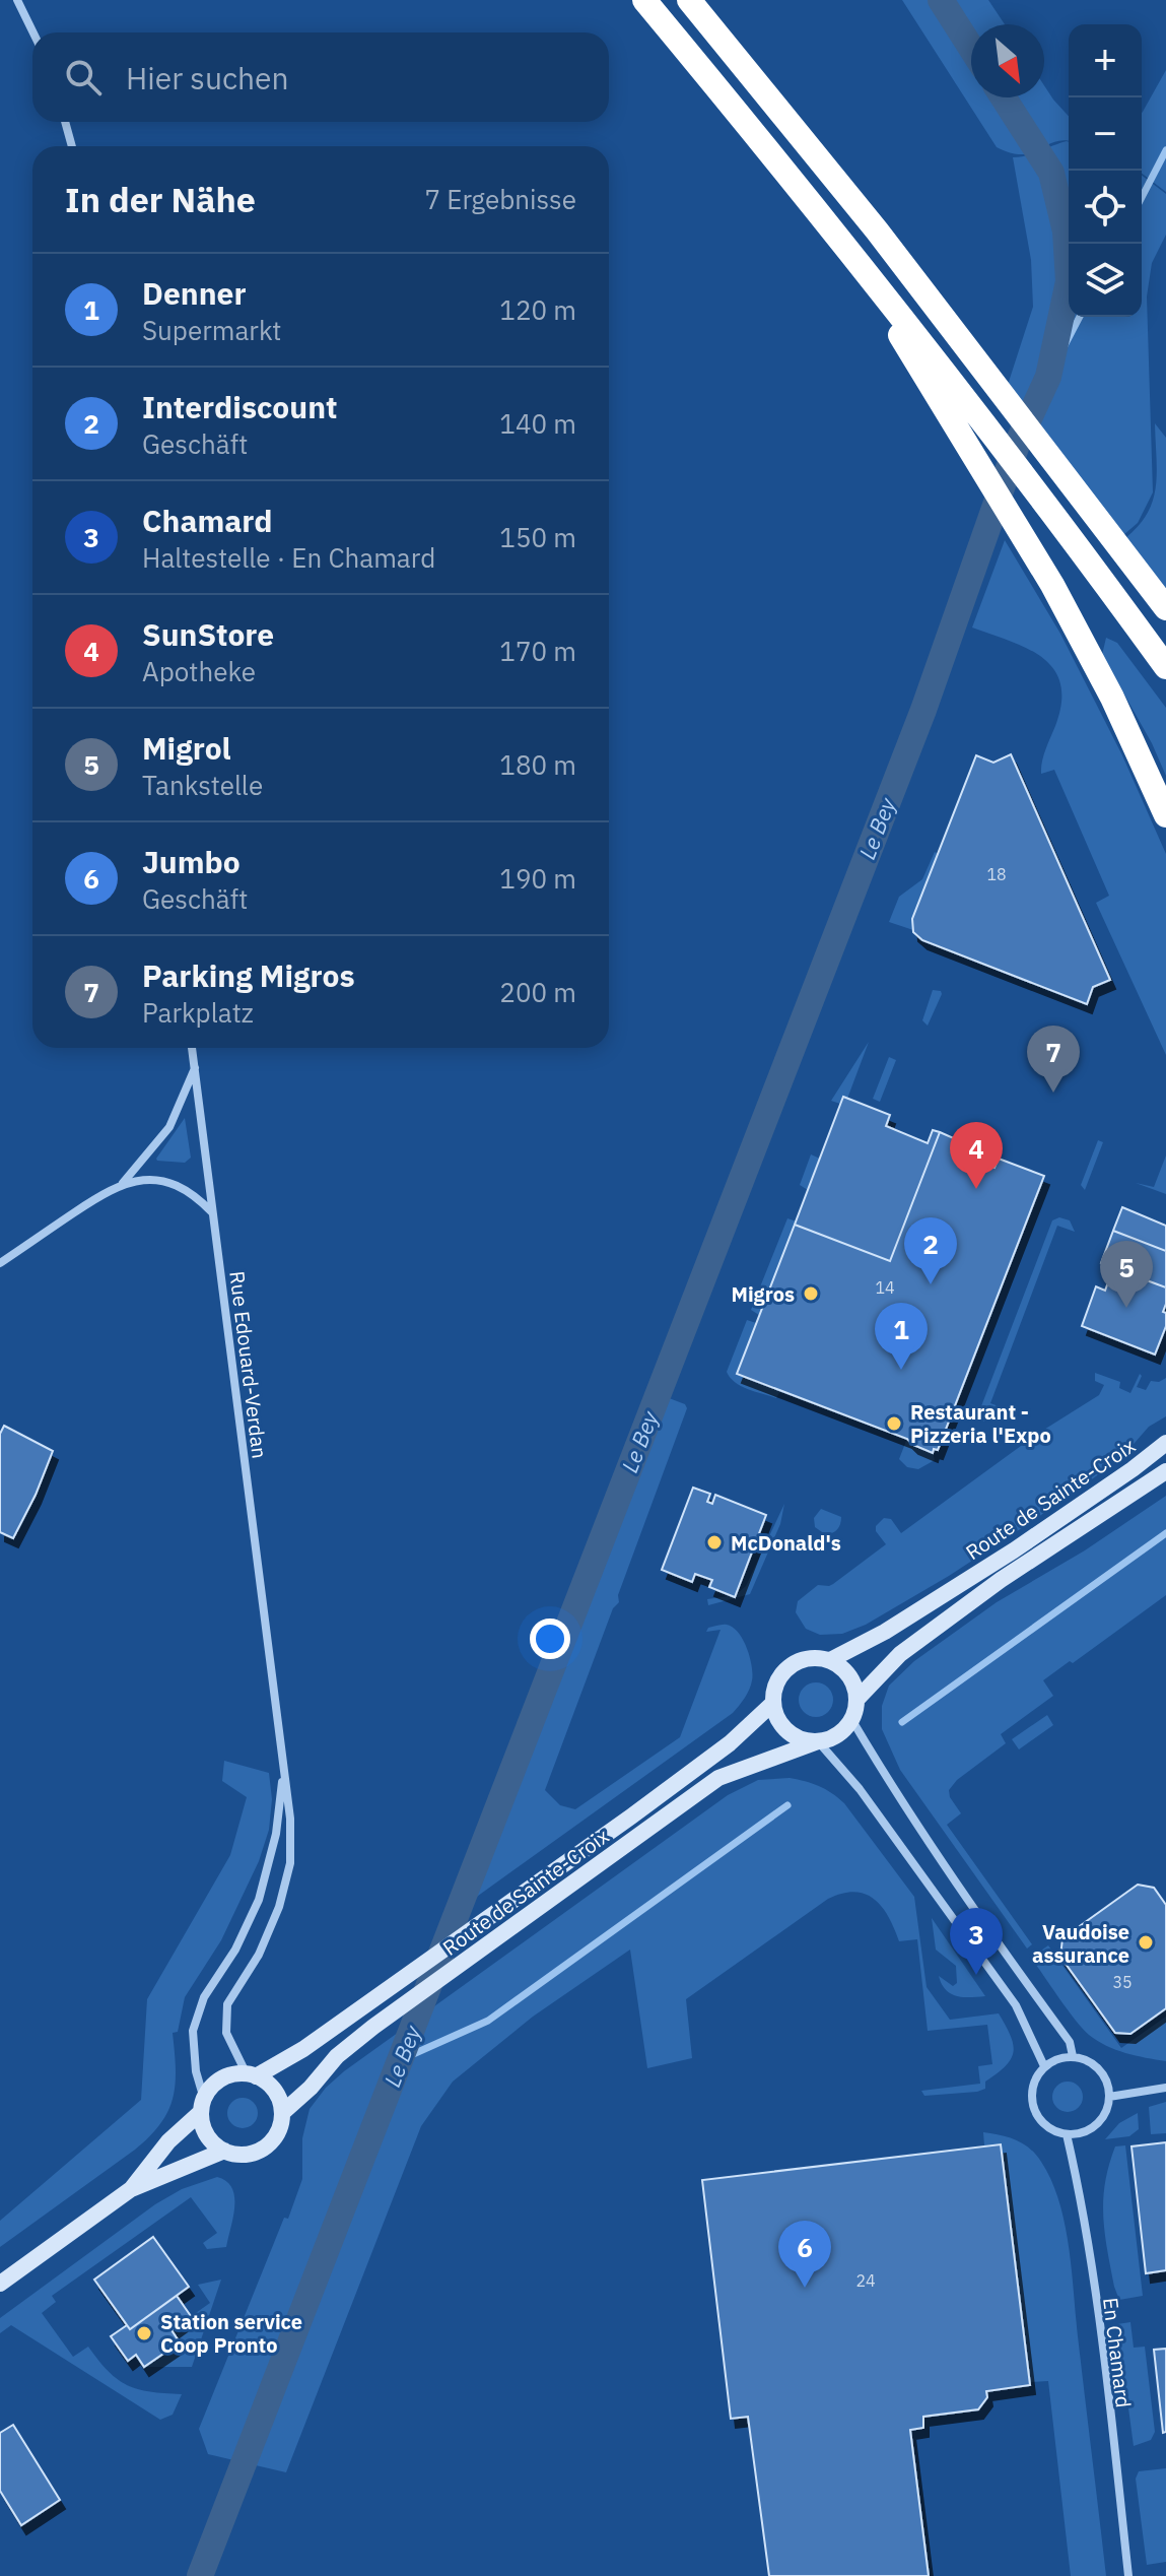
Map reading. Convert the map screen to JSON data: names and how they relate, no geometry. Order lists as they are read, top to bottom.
{
  "streets": {
    "main road": ["Route de Sainte-Croix"],
    "street": ["Rue Edouard-Verdan", "En Chamard"]
  },
  "water": ["Le Bey"],
  "places": [
    "Migros",
    "Restaurant - Pizzeria l'Expo",
    "McDonald's",
    "Vaudoise assurance",
    "Station service Coop Pronto"
  ],
  "house_numbers": [
    "18",
    "14",
    "35",
    "24"
  ],
  "north": "bottom right",
  "page": {
    "map_buttons": ["+", "−"],
    "search": "Hier suchen",
    "heading": ["In der Nähe", "7 Ergebnisse"],
    "list": [
      {
        "mark": "1",
        "name": "Denner",
        "note": "Supermarkt",
        "value": "120 m"
      },
      {
        "mark": "2",
        "name": "Interdiscount",
        "note": "Geschäft",
        "value": "140 m"
      },
      {
        "mark": "3",
        "name": "Chamard",
        "note": "Haltestelle · En Chamard",
        "value": "150 m"
      },
      {
        "mark": "4",
        "name": "SunStore",
        "note": "Apotheke",
        "value": "170 m"
      },
      {
        "mark": "5",
        "name": "Migrol",
        "note": "Tankstelle",
        "value": "180 m"
      },
      {
        "mark": "6",
        "name": "Jumbo",
        "note": "Geschäft",
        "value": "190 m"
      },
      {
        "mark": "7",
        "name": "Parking Migros",
        "note": "Parkplatz",
        "value": "200 m"
      }
    ],
    "pins": [
      "7",
      "4",
      "2",
      "5",
      "1",
      "3",
      "6"
    ]
  }
}
